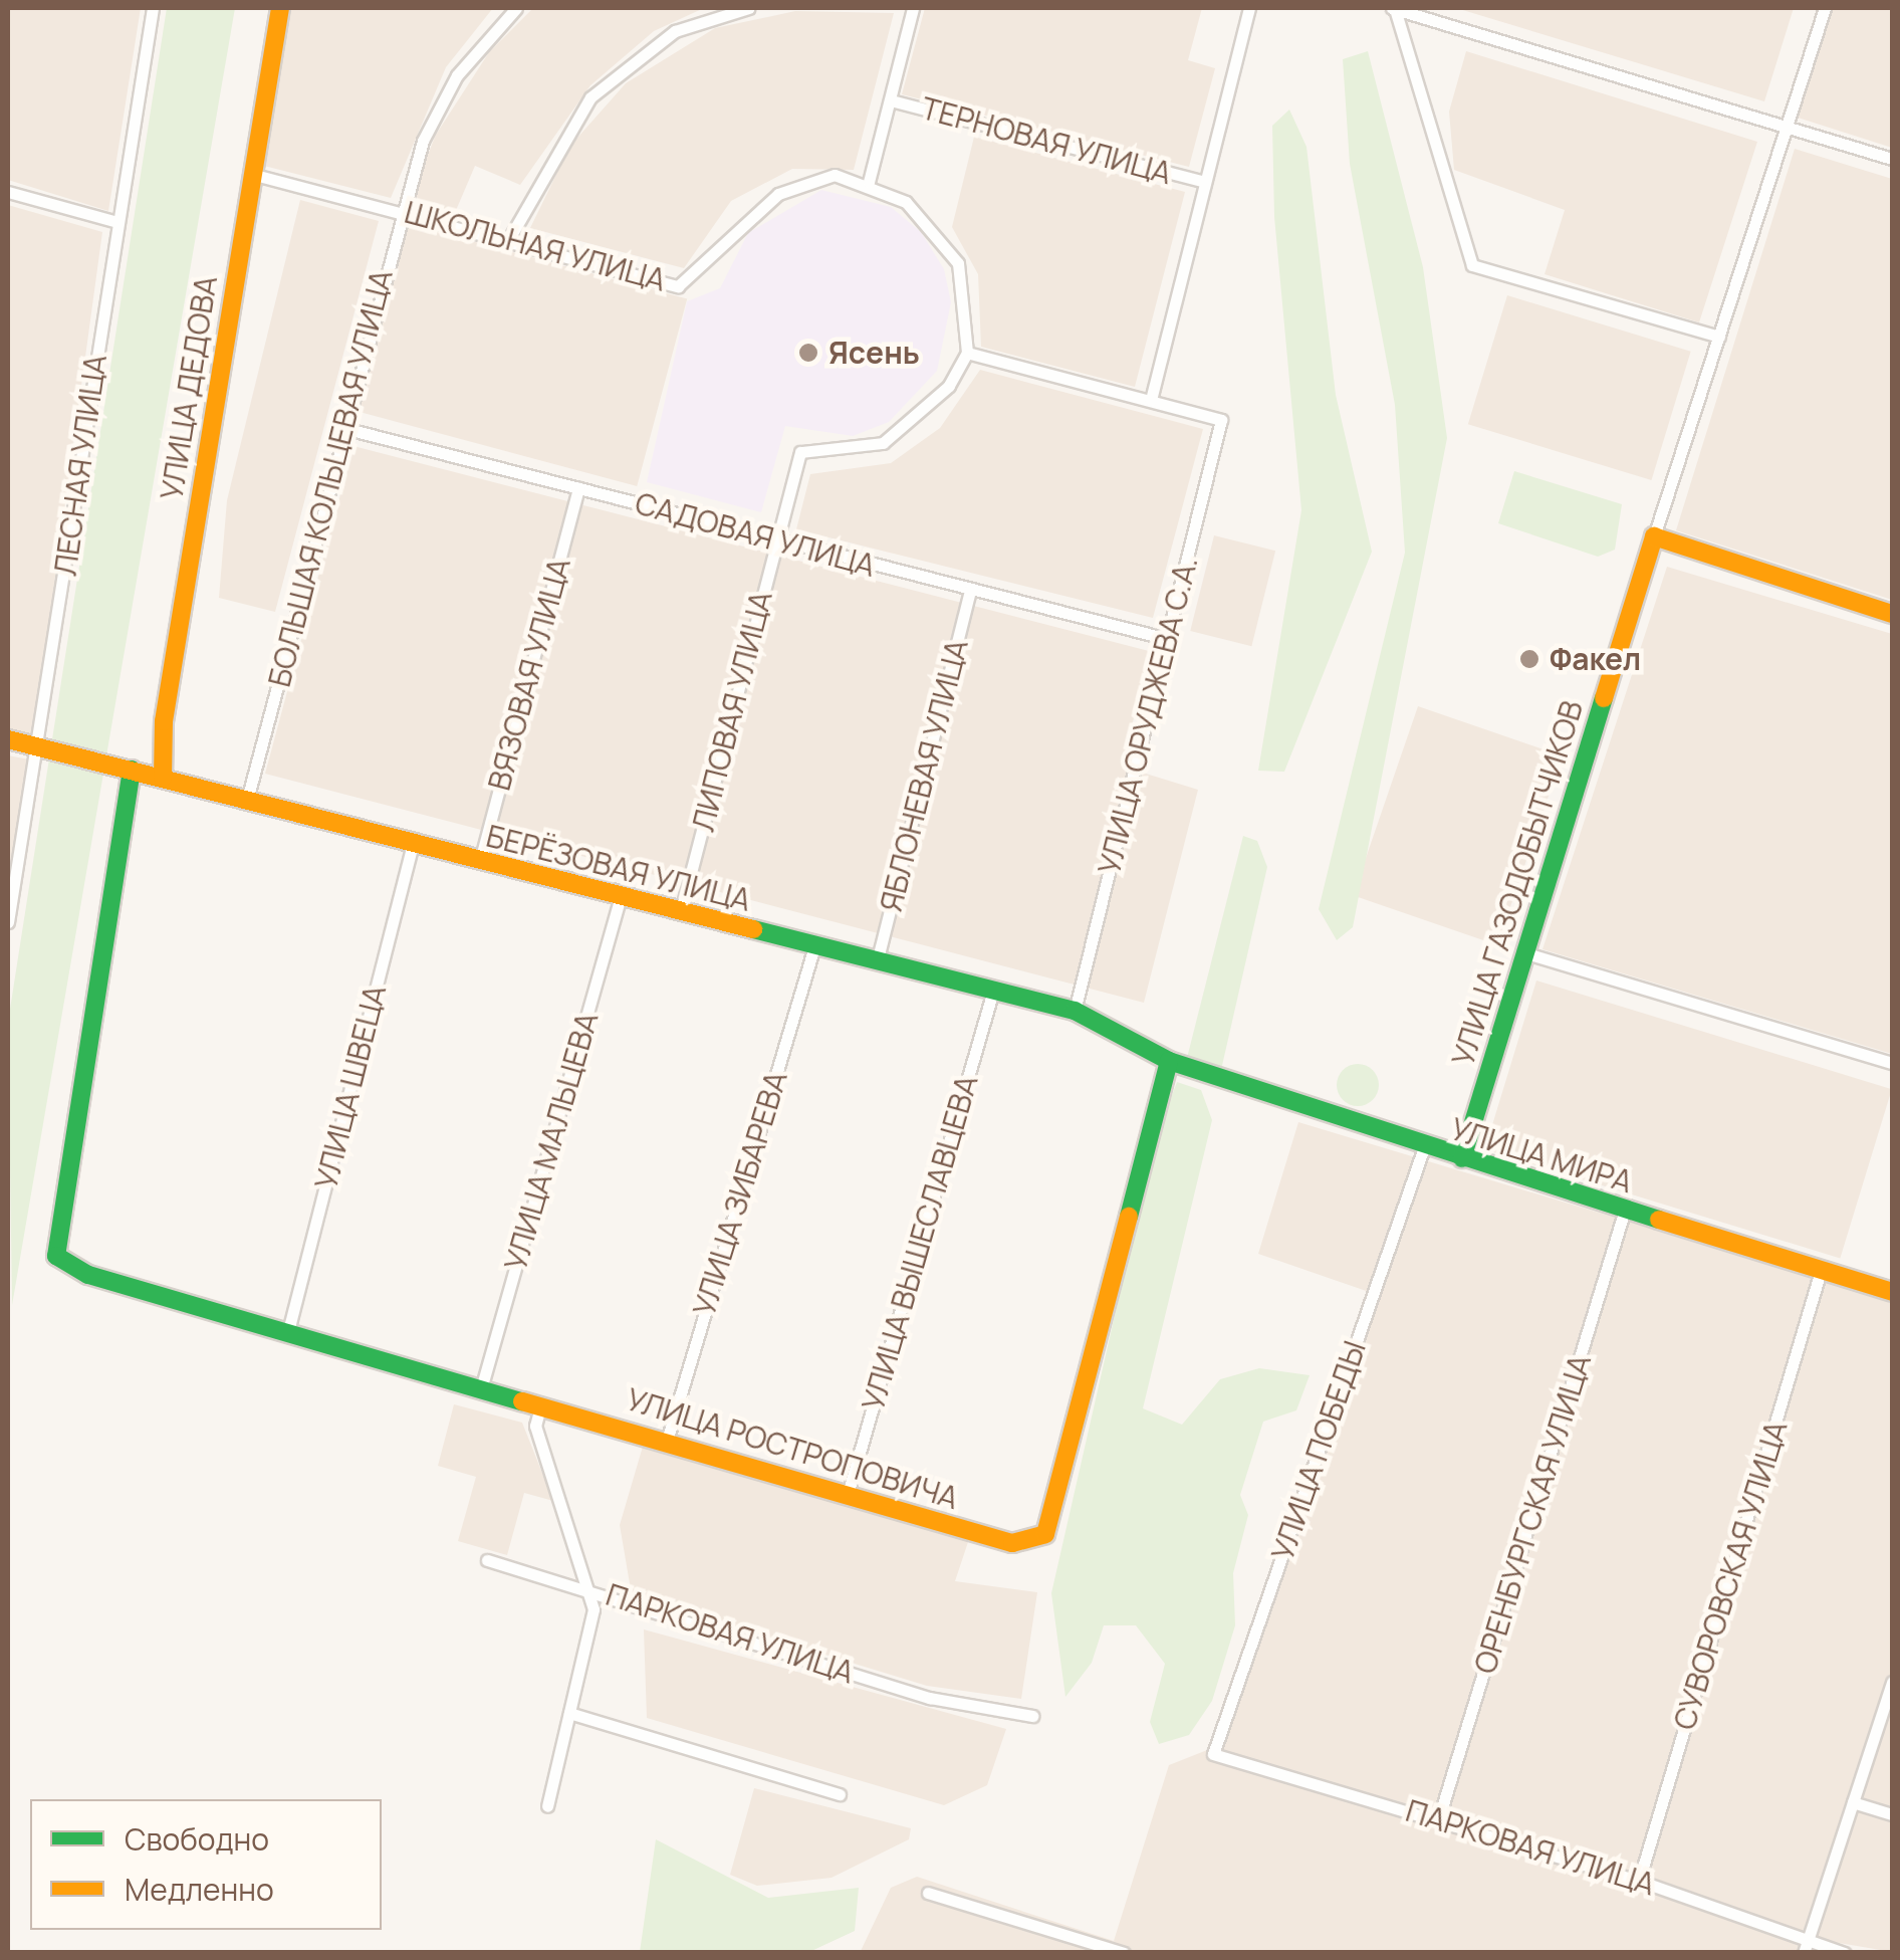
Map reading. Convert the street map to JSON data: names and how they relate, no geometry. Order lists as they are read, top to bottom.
{
  "streets": {
    "street": [
      "ТЕРНОВАЯ УЛИЦА",
      "ШКОЛЬНАЯ УЛИЦА",
      "УЛИЦА ДЕДОВА",
      "ЛЕСНАЯ УЛИЦА",
      "БОЛЬШАЯ КОЛЬЦЕВАЯ УЛИЦА",
      "САДОВАЯ УЛИЦА",
      "ВЯЗОВАЯ УЛИЦА",
      "ЛИПОВАЯ УЛИЦА",
      "УЛИЦА ОРУДЖЕВА С.А.",
      "ЯБЛОНЕВАЯ УЛИЦА",
      "БЕРЁЗОВАЯ УЛИЦА",
      "УЛИЦА ГАЗОДОБЫТЧИКОВ",
      "УЛИЦА ШВЕЦА",
      "УЛИЦА МАЛЬЦЕВА",
      "УЛИЦА МИРА",
      "УЛИЦА ЗИБАРЕВА",
      "УЛИЦА ВЫШЕСЛАВЦЕВА",
      "УЛИЦА РОСТРОПОВИЧА",
      "УЛИЦА ПОБЕДЫ",
      "ОРЕНБУРГСКАЯ УЛИЦА",
      "СУВОРОВСКАЯ УЛИЦА",
      "ПАРКОВАЯ УЛИЦА"
    ]
  },
  "crossings": [
    ["ШКОЛЬНАЯ УЛИЦА", "УЛИЦА ДЕДОВА"],
    ["ШКОЛЬНАЯ УЛИЦА", "БОЛЬШАЯ КОЛЬЦЕВАЯ УЛИЦА"],
    ["УЛИЦА ДЕДОВА", "БЕРЁЗОВАЯ УЛИЦА"],
    ["ЛЕСНАЯ УЛИЦА", "БЕРЁЗОВАЯ УЛИЦА"],
    ["БОЛЬШАЯ КОЛЬЦЕВАЯ УЛИЦА", "САДОВАЯ УЛИЦА"],
    ["БОЛЬШАЯ КОЛЬЦЕВАЯ УЛИЦА", "БЕРЁЗОВАЯ УЛИЦА"],
    ["САДОВАЯ УЛИЦА", "ВЯЗОВАЯ УЛИЦА"],
    ["САДОВАЯ УЛИЦА", "ЛИПОВАЯ УЛИЦА"],
    ["САДОВАЯ УЛИЦА", "УЛИЦА ОРУДЖЕВА С.А."],
    ["САДОВАЯ УЛИЦА", "ЯБЛОНЕВАЯ УЛИЦА"],
    ["ВЯЗОВАЯ УЛИЦА", "БЕРЁЗОВАЯ УЛИЦА"],
    ["ЛИПОВАЯ УЛИЦА", "БЕРЁЗОВАЯ УЛИЦА"],
    ["УЛИЦА ОРУДЖЕВА С.А.", "БЕРЁЗОВАЯ УЛИЦА"],
    ["ЯБЛОНЕВАЯ УЛИЦА", "БЕРЁЗОВАЯ УЛИЦА"],
    ["БЕРЁЗОВАЯ УЛИЦА", "УЛИЦА ШВЕЦА"],
    ["БЕРЁЗОВАЯ УЛИЦА", "УЛИЦА МАЛЬЦЕВА"],
    ["БЕРЁЗОВАЯ УЛИЦА", "УЛИЦА МИРА"],
    ["БЕРЁЗОВАЯ УЛИЦА", "УЛИЦА ЗИБАРЕВА"],
    ["БЕРЁЗОВАЯ УЛИЦА", "УЛИЦА ВЫШЕСЛАВЦЕВА"],
    ["БЕРЁЗОВАЯ УЛИЦА", "УЛИЦА РОСТРОПОВИЧА"],
    ["УЛИЦА ГАЗОДОБЫТЧИКОВ", "УЛИЦА МИРА"],
    ["УЛИЦА ШВЕЦА", "УЛИЦА РОСТРОПОВИЧА"],
    ["УЛИЦА МАЛЬЦЕВА", "УЛИЦА РОСТРОПОВИЧА"],
    ["УЛИЦА МИРА", "УЛИЦА РОСТРОПОВИЧА"],
    ["УЛИЦА МИРА", "УЛИЦА ПОБЕДЫ"],
    ["УЛИЦА МИРА", "ОРЕНБУРГСКАЯ УЛИЦА"],
    ["УЛИЦА МИРА", "СУВОРОВСКАЯ УЛИЦА"],
    ["УЛИЦА ЗИБАРЕВА", "УЛИЦА РОСТРОПОВИЧА"],
    ["УЛИЦА ВЫШЕСЛАВЦЕВА", "УЛИЦА РОСТРОПОВИЧА"],
    ["УЛИЦА ПОБЕДЫ", "ПАРКОВАЯ УЛИЦА"],
    ["ОРЕНБУРГСКАЯ УЛИЦА", "ПАРКОВАЯ УЛИЦА"],
    ["СУВОРОВСКАЯ УЛИЦА", "ПАРКОВАЯ УЛИЦА"]
  ],
  "places": ["Ясень", "Факел"],
  "legend": ["Свободно", "Медленно"]
}
